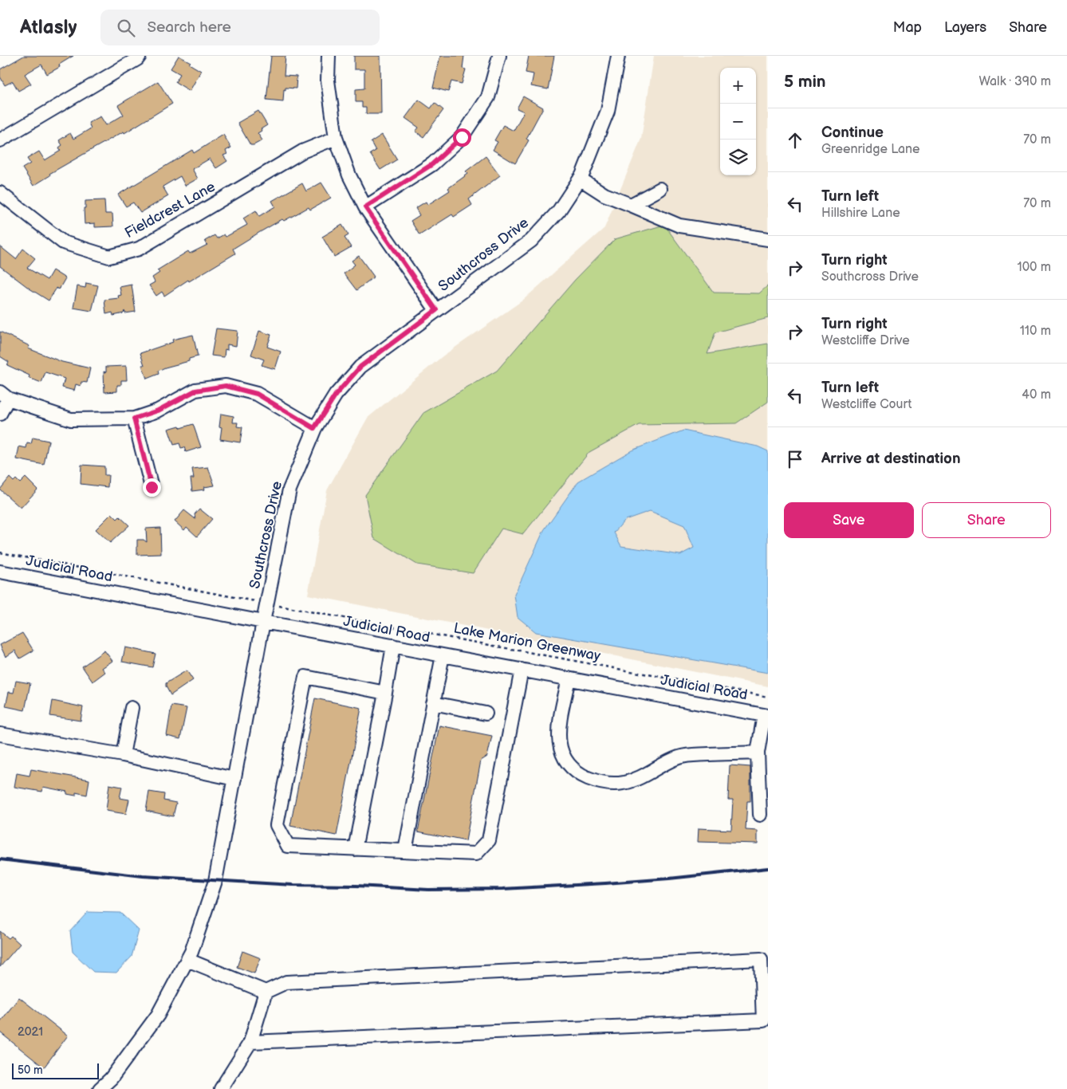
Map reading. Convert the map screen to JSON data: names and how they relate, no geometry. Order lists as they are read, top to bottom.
{
  "streets": {
    "street": ["Fieldcrest Lane", "Southcross Drive", "Judicial Road"],
    "path": ["Lake Marion Greenway"]
  },
  "crossings": [
    ["Southcross Drive", "Judicial Road"],
    ["Southcross Drive", "Lake Marion Greenway"]
  ],
  "house_numbers": ["2021"],
  "scale_bar": "50 m",
  "page": {
    "header": "Atlasly",
    "search": "Search here",
    "nav": ["Map", "Layers", "Share"],
    "heading": ["5 min", "Walk · 390 m"],
    "map_buttons": ["+", "−"],
    "list": [
      ["Continue", "Greenridge Lane", "70 m"],
      ["Turn left", "Hillshire Lane", "70 m"],
      ["Turn right", "Southcross Drive", "100 m"],
      ["Turn right", "Westcliffe Drive", "110 m"],
      ["Turn left", "Westcliffe Court", "40 m"],
      "Arrive at destination"
    ],
    "buttons": ["Save", "Share"],
    "scale": "50 m"
  }
}
